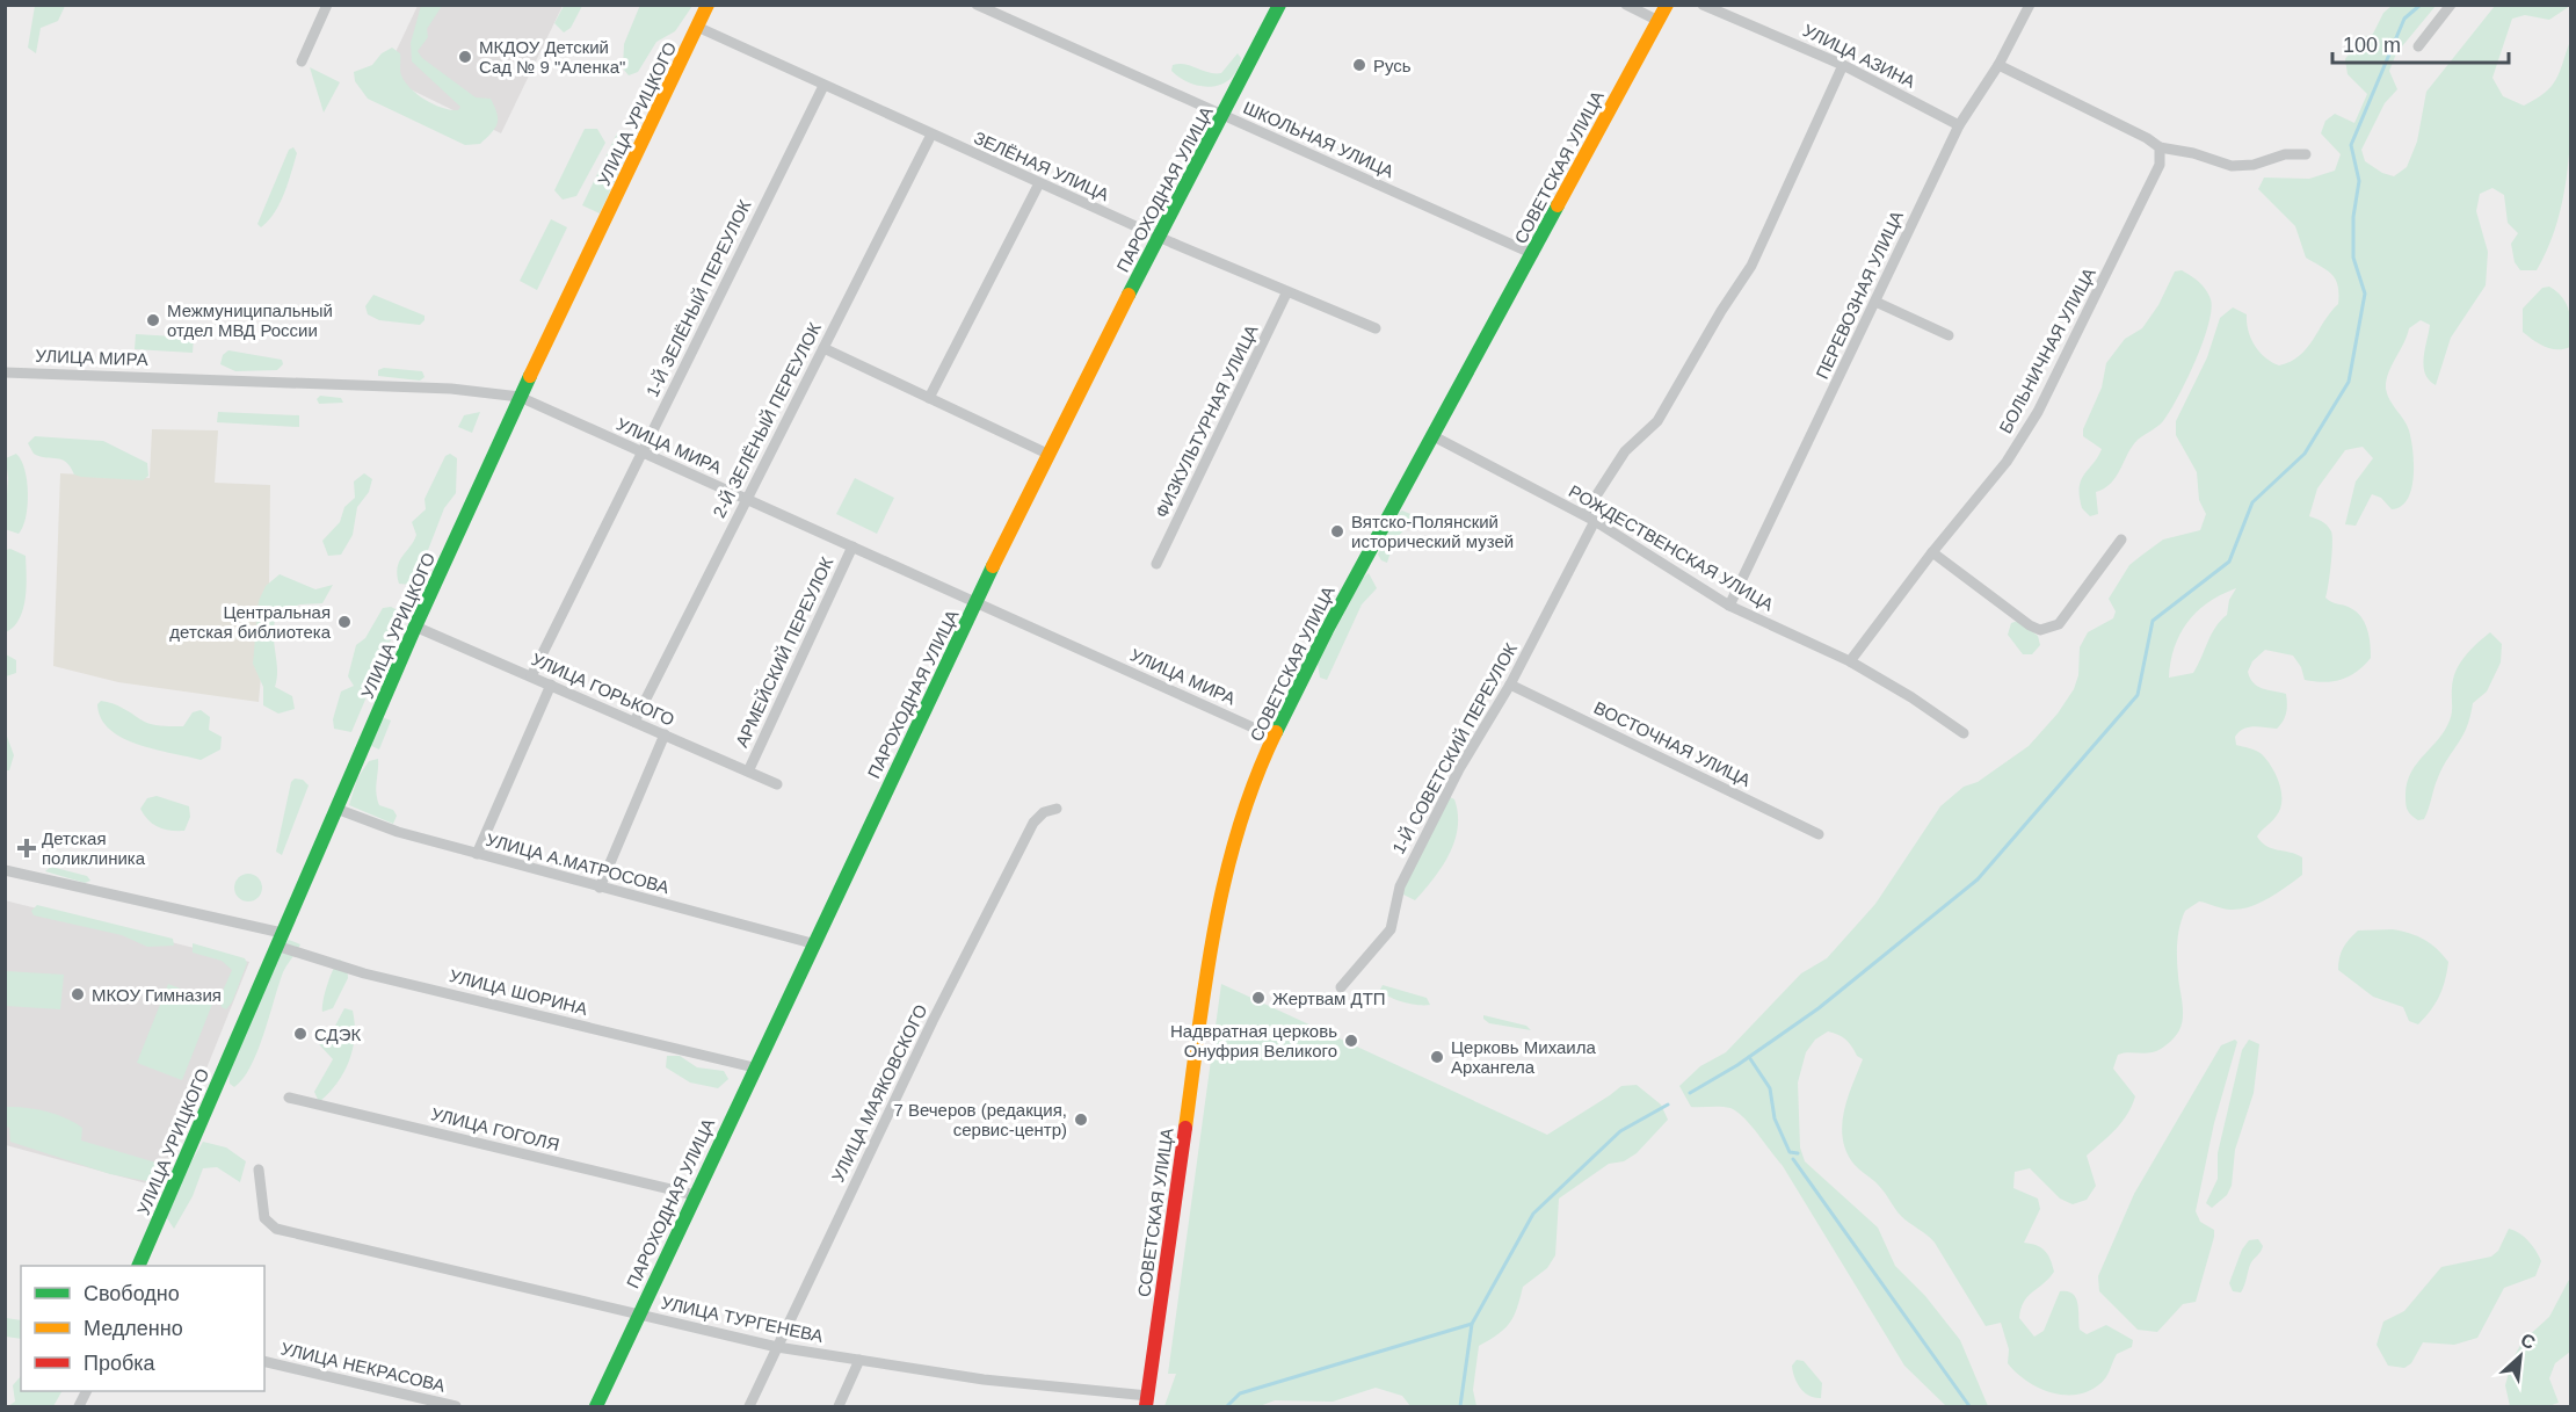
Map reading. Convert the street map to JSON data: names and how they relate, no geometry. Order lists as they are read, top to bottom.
{
  "streets": {
    "street": [
      "УЛИЦА АЗИНА",
      "УЛИЦА УРИЦКОГО",
      "ШКОЛЬНАЯ УЛИЦА",
      "ЗЕЛЁНАЯ УЛИЦА",
      "СОВЕТСКАЯ УЛИЦА",
      "ПАРОХОДНАЯ УЛИЦА",
      "ПЕРЕВОЗНАЯ УЛИЦА",
      "1-Й ЗЕЛЁНЫЙ ПЕРЕУЛОК",
      "БОЛЬНИЧНАЯ УЛИЦА",
      "УЛИЦА МИРА",
      "2-Й ЗЕЛЁНЫЙ ПЕРЕУЛОК",
      "ФИЗКУЛЬТУРНАЯ УЛИЦА",
      "РОЖДЕСТВЕНСКАЯ УЛИЦА",
      "АРМЕЙСКИЙ ПЕРЕУЛОК",
      "УЛИЦА ГОРЬКОГО",
      "ВОСТОЧНАЯ УЛИЦА",
      "1-Й СОВЕТСКИЙ ПЕРЕУЛОК",
      "УЛИЦА А.МАТРОСОВА",
      "УЛИЦА ШОРИНА",
      "УЛИЦА МАЯКОВСКОГО",
      "УЛИЦА ГОГОЛЯ",
      "УЛИЦА ТУРГЕНЕВА",
      "УЛИЦА НЕКРАСОВА"
    ]
  },
  "crossings": [
    ["УЛИЦА АЗИНА", "ПЕРЕВОЗНАЯ УЛИЦА"],
    ["УЛИЦА УРИЦКОГО", "ЗЕЛЁНАЯ УЛИЦА"],
    ["УЛИЦА УРИЦКОГО", "УЛИЦА МИРА"],
    ["УЛИЦА УРИЦКОГО", "УЛИЦА ГОРЬКОГО"],
    ["УЛИЦА УРИЦКОГО", "УЛИЦА А.МАТРОСОВА"],
    ["УЛИЦА УРИЦКОГО", "УЛИЦА ШОРИНА"],
    ["ШКОЛЬНАЯ УЛИЦА", "СОВЕТСКАЯ УЛИЦА"],
    ["ШКОЛЬНАЯ УЛИЦА", "ПАРОХОДНАЯ УЛИЦА"],
    ["ЗЕЛЁНАЯ УЛИЦА", "ПАРОХОДНАЯ УЛИЦА"],
    ["ЗЕЛЁНАЯ УЛИЦА", "1-Й ЗЕЛЁНЫЙ ПЕРЕУЛОК"],
    ["ЗЕЛЁНАЯ УЛИЦА", "2-Й ЗЕЛЁНЫЙ ПЕРЕУЛОК"],
    ["ЗЕЛЁНАЯ УЛИЦА", "ФИЗКУЛЬТУРНАЯ УЛИЦА"],
    ["СОВЕТСКАЯ УЛИЦА", "УЛИЦА МИРА"],
    ["СОВЕТСКАЯ УЛИЦА", "РОЖДЕСТВЕНСКАЯ УЛИЦА"],
    ["СОВЕТСКАЯ УЛИЦА", "УЛИЦА ТУРГЕНЕВА"],
    ["ПАРОХОДНАЯ УЛИЦА", "УЛИЦА МИРА"],
    ["ПАРОХОДНАЯ УЛИЦА", "УЛИЦА А.МАТРОСОВА"],
    ["ПАРОХОДНАЯ УЛИЦА", "УЛИЦА ШОРИНА"],
    ["ПАРОХОДНАЯ УЛИЦА", "УЛИЦА ГОГОЛЯ"],
    ["ПАРОХОДНАЯ УЛИЦА", "УЛИЦА ТУРГЕНЕВА"],
    ["ПЕРЕВОЗНАЯ УЛИЦА", "РОЖДЕСТВЕНСКАЯ УЛИЦА"],
    ["1-Й ЗЕЛЁНЫЙ ПЕРЕУЛОК", "УЛИЦА МИРА"],
    ["1-Й ЗЕЛЁНЫЙ ПЕРЕУЛОК", "УЛИЦА ГОРЬКОГО"],
    ["БОЛЬНИЧНАЯ УЛИЦА", "РОЖДЕСТВЕНСКАЯ УЛИЦА"],
    ["УЛИЦА МИРА", "2-Й ЗЕЛЁНЫЙ ПЕРЕУЛОК"],
    ["УЛИЦА МИРА", "АРМЕЙСКИЙ ПЕРЕУЛОК"],
    ["2-Й ЗЕЛЁНЫЙ ПЕРЕУЛОК", "УЛИЦА ГОРЬКОГО"],
    ["РОЖДЕСТВЕНСКАЯ УЛИЦА", "1-Й СОВЕТСКИЙ ПЕРЕУЛОК"],
    ["АРМЕЙСКИЙ ПЕРЕУЛОК", "УЛИЦА ГОРЬКОГО"],
    ["ВОСТОЧНАЯ УЛИЦА", "1-Й СОВЕТСКИЙ ПЕРЕУЛОК"],
    ["УЛИЦА МАЯКОВСКОГО", "УЛИЦА ТУРГЕНЕВА"]
  ],
  "places": {
    "other": [
      "МКДОУ Детский Сад № 9 \"Аленка\"",
      "Русь",
      "Межмуниципальный отдел МВД России",
      "Вятско-Полянский исторический музей",
      "Центральная детская библиотека",
      "МКОУ Гимназия",
      "Жертвам ДТП",
      "СДЭК",
      "Надвратная церковь Онуфрия Великого",
      "Церковь Михаила Архангела",
      "7 Вечеров (редакция, сервис-центр)"
    ],
    "health": ["Детская поликлиника"]
  },
  "legend": ["Свободно", "Медленно", "Пробка"],
  "scale_bar": "100 m",
  "north": "top right"
}
